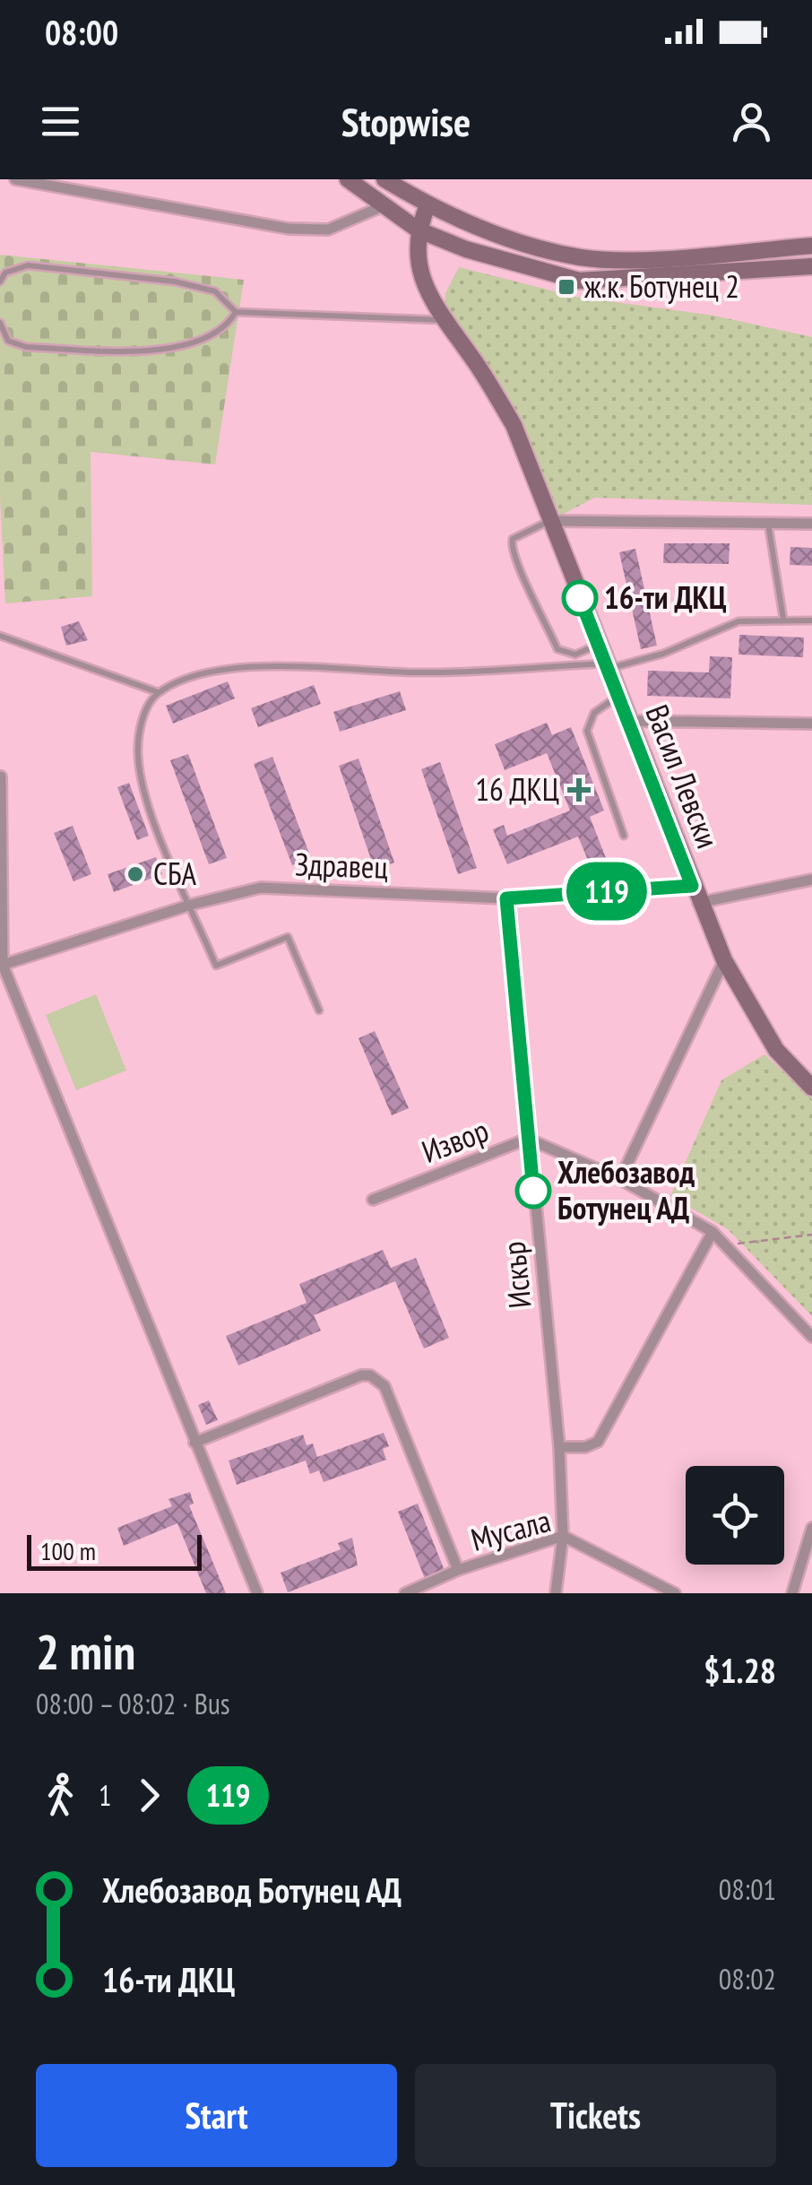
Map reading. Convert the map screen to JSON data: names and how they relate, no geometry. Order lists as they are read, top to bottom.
{
  "streets": {
    "street": [
      "Васил Левски",
      "Здравец",
      "Извор",
      "Искър",
      "Мусала"
    ]
  },
  "crossings": [
    ["Васил Левски", "Здравец"],
    ["Здравец", "Искър"],
    ["Извор", "Искър"],
    ["Искър", "Мусала"]
  ],
  "places": {
    "transit": ["ж.к. Ботунец 2"],
    "other": ["16-ти ДКЦ", "СБА", "Хлебозавод Ботунец АД"],
    "health": ["16 ДКЦ"]
  },
  "lines": ["bus line 119"],
  "scale_bar": "100 m",
  "page": {
    "status": "08:00",
    "header": "Stopwise",
    "on_map": "119",
    "scale": "100 m",
    "heading": ["2 min", "08:00 – 08:02 · Bus", "$1.28"],
    "legs": ["1", "119"],
    "list": [
      {
        "name": "Хлебозавод Ботунец АД",
        "value": "08:01"
      },
      {
        "name": "16-ти ДКЦ",
        "value": "08:02"
      }
    ],
    "buttons": ["Start", "Tickets"]
  }
}
